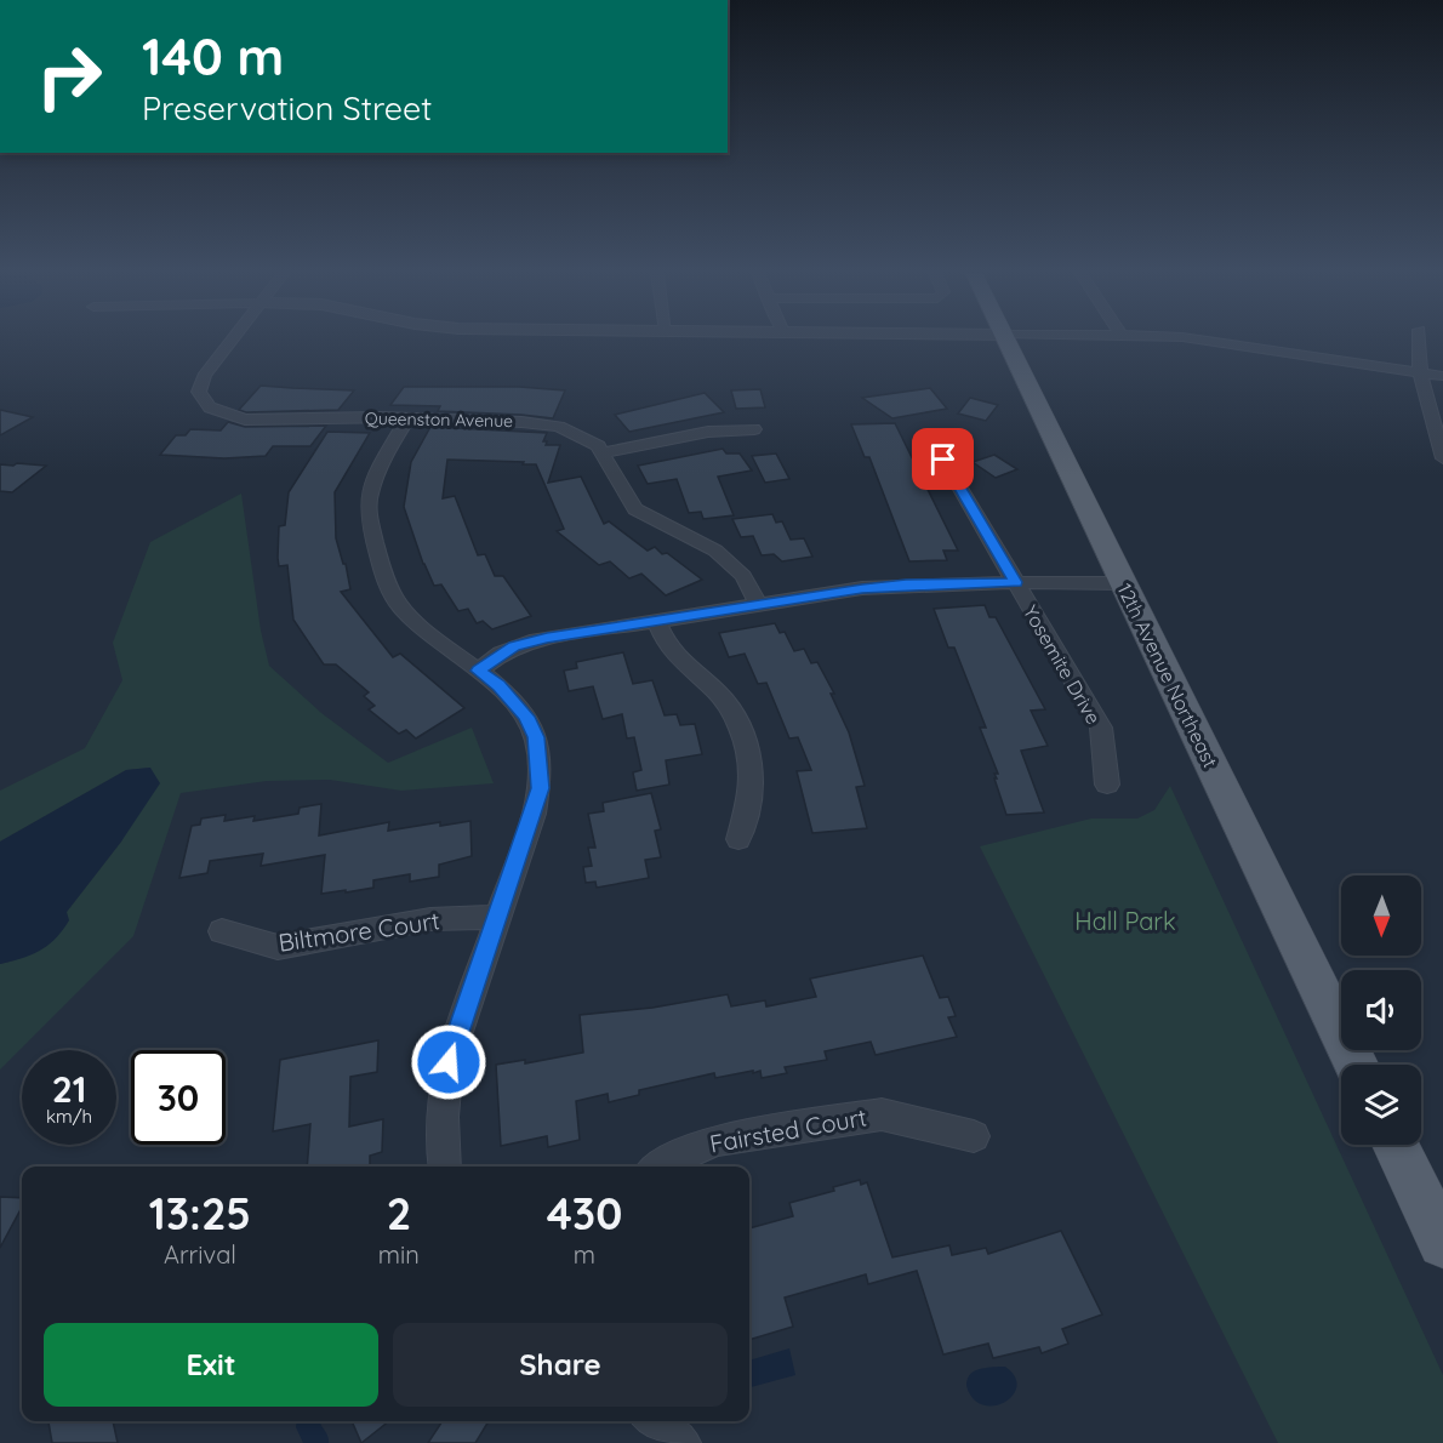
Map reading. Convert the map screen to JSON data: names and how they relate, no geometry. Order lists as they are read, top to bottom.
{
  "streets": {
    "main road": ["12th Avenue Northeast"],
    "street": [
      "Queenston Avenue",
      "Yosemite Drive",
      "Biltmore Court",
      "Fairsted Court"
    ]
  },
  "parks": ["Hall Park"],
  "north": "bottom",
  "page": {
    "turn": ["140 m", "Preservation Street"],
    "speed": "21 km/h",
    "limit": "30",
    "eta": [
      "13:25",
      "Arrival",
      "2",
      "min",
      "430",
      "m"
    ],
    "buttons": ["Exit", "Share"]
  }
}
